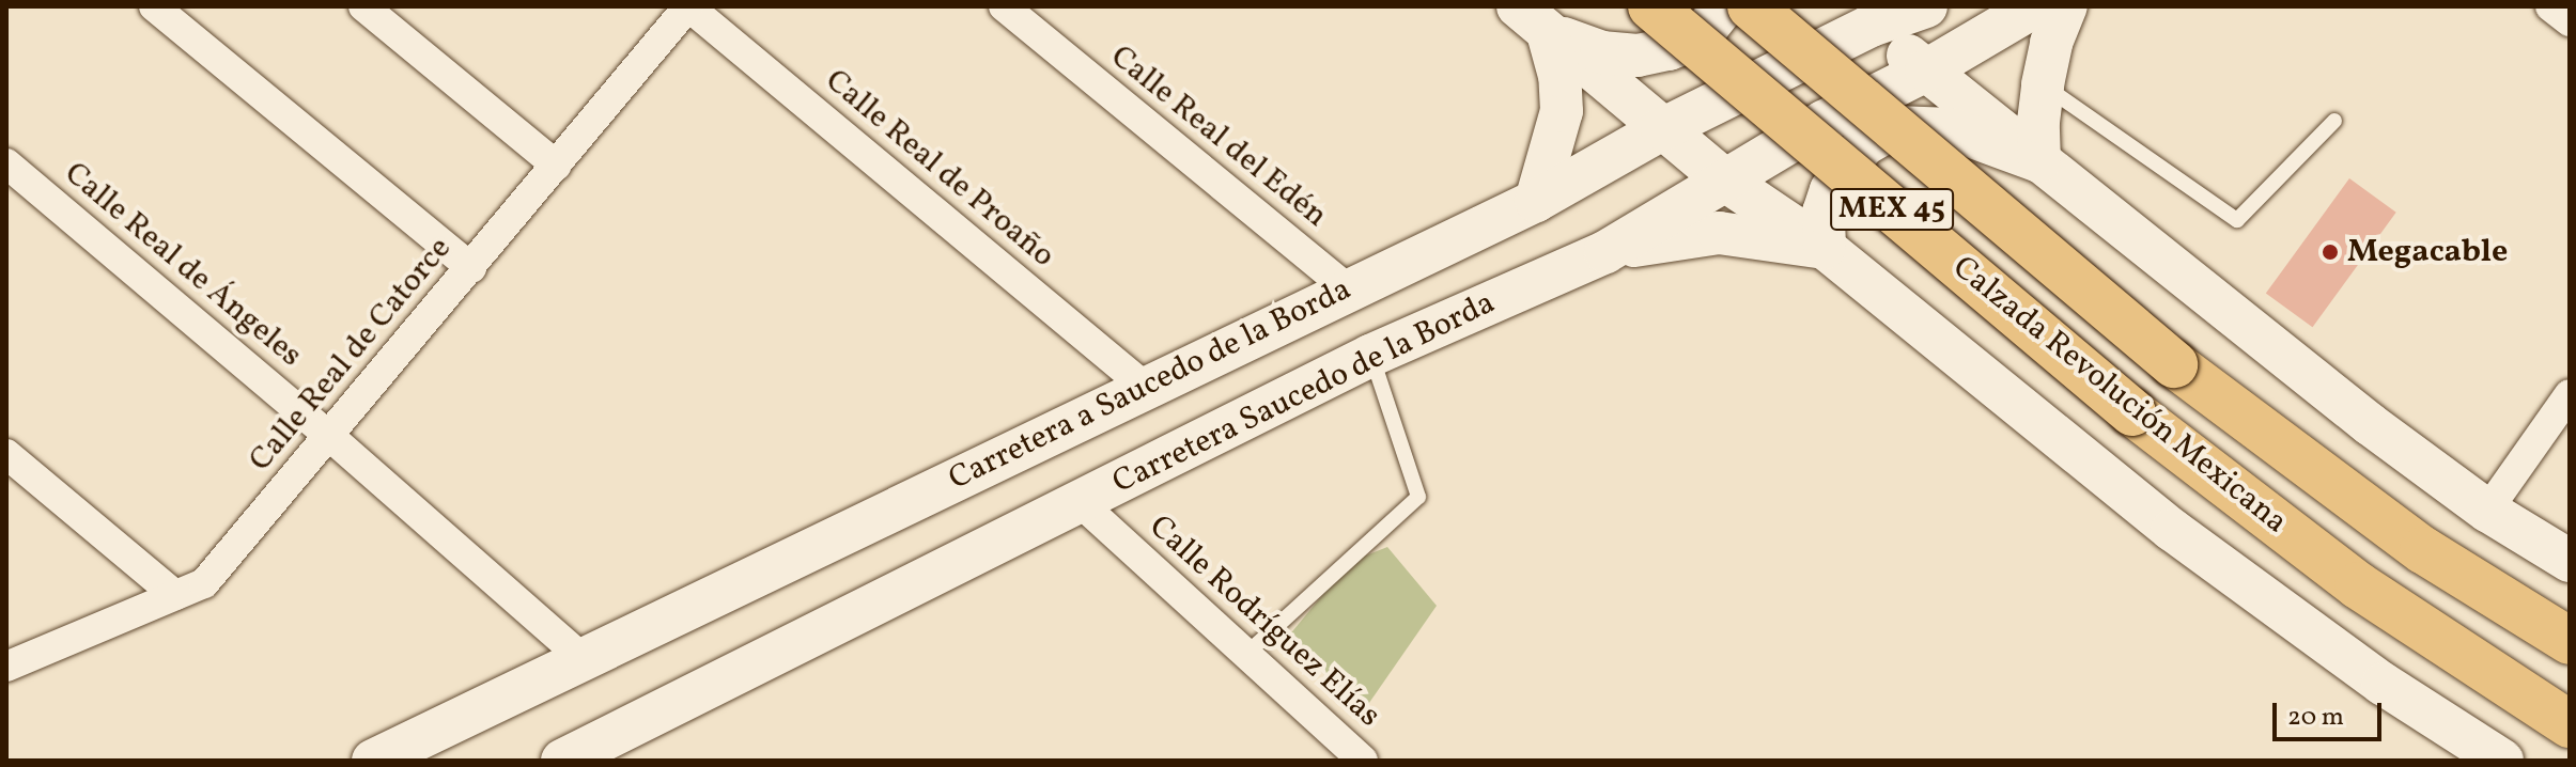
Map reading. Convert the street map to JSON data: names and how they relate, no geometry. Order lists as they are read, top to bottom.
{
  "streets": {
    "main road": ["MEX 45", "Calzada Revolución Mexicana"],
    "street": [
      "Calle Real del Edén",
      "Calle Real de Proaño",
      "Calle Real de Ángeles",
      "Calle Real de Catorce",
      "Carretera a Saucedo de la Borda",
      "Carretera Saucedo de la Borda",
      "Calle Rodríguez Elías"
    ]
  },
  "crossings": [
    ["Calle Real del Edén", "Carretera a Saucedo de la Borda"],
    ["Calle Real de Proaño", "Calle Real de Catorce"],
    ["Calle Real de Proaño", "Carretera a Saucedo de la Borda"],
    ["Calle Real de Ángeles", "Calle Real de Catorce"],
    ["Calle Real de Ángeles", "Carretera a Saucedo de la Borda"],
    ["Carretera Saucedo de la Borda", "Calle Rodríguez Elías"]
  ],
  "places": ["Megacable"],
  "scale_bar": "20 m"
}
